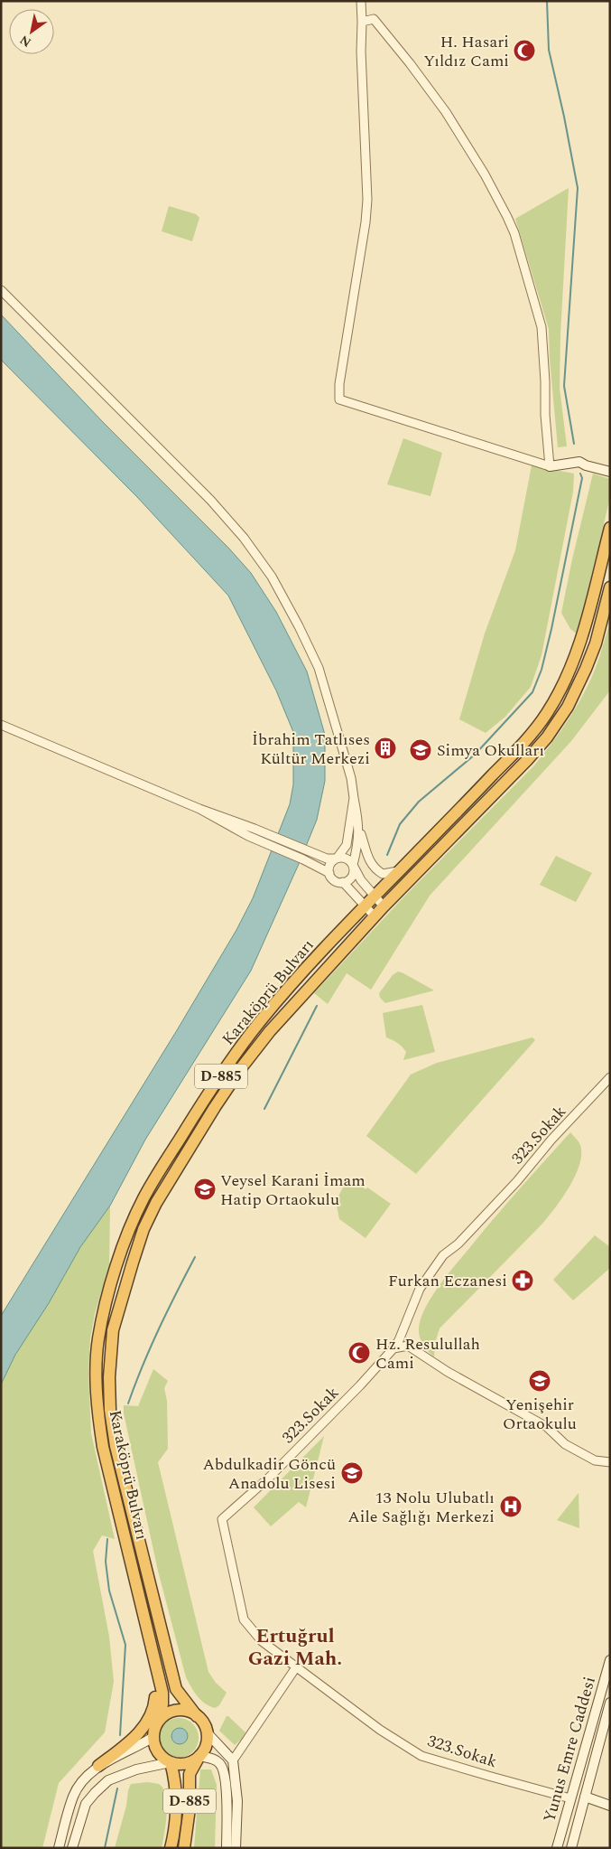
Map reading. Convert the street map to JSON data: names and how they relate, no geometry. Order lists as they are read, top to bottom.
{
  "streets": {
    "highway": ["Karaköprü Bulvarı", "D-885"],
    "main road": ["Yunus Emre Caddesi"],
    "street": ["323.Sokak"]
  },
  "crossings": [
    ["Karaköprü Bulvarı", "D-885"],
    ["323.Sokak", "Yunus Emre Caddesi"]
  ],
  "districts": ["Ertuğrul Gazi Mah."],
  "places": {
    "mosque": ["H. Hasari Yıldız Cami", "Hz. Resulullah Cami"],
    "building": ["İbrahim Tatlıses Kültür Merkezi"],
    "school or university": [
      "Simya Okulları",
      "Veysel Karani İmam Hatip Ortaokulu",
      "Yenişehir Ortaokulu",
      "Abdulkadir Göncü Anadolu Lisesi"
    ],
    "pharmacy": ["Furkan Eczanesi"],
    "hospital": ["13 Nolu Ulubatlı Aile Sağlığı Merkezi"]
  },
  "north": "bottom left"
}
